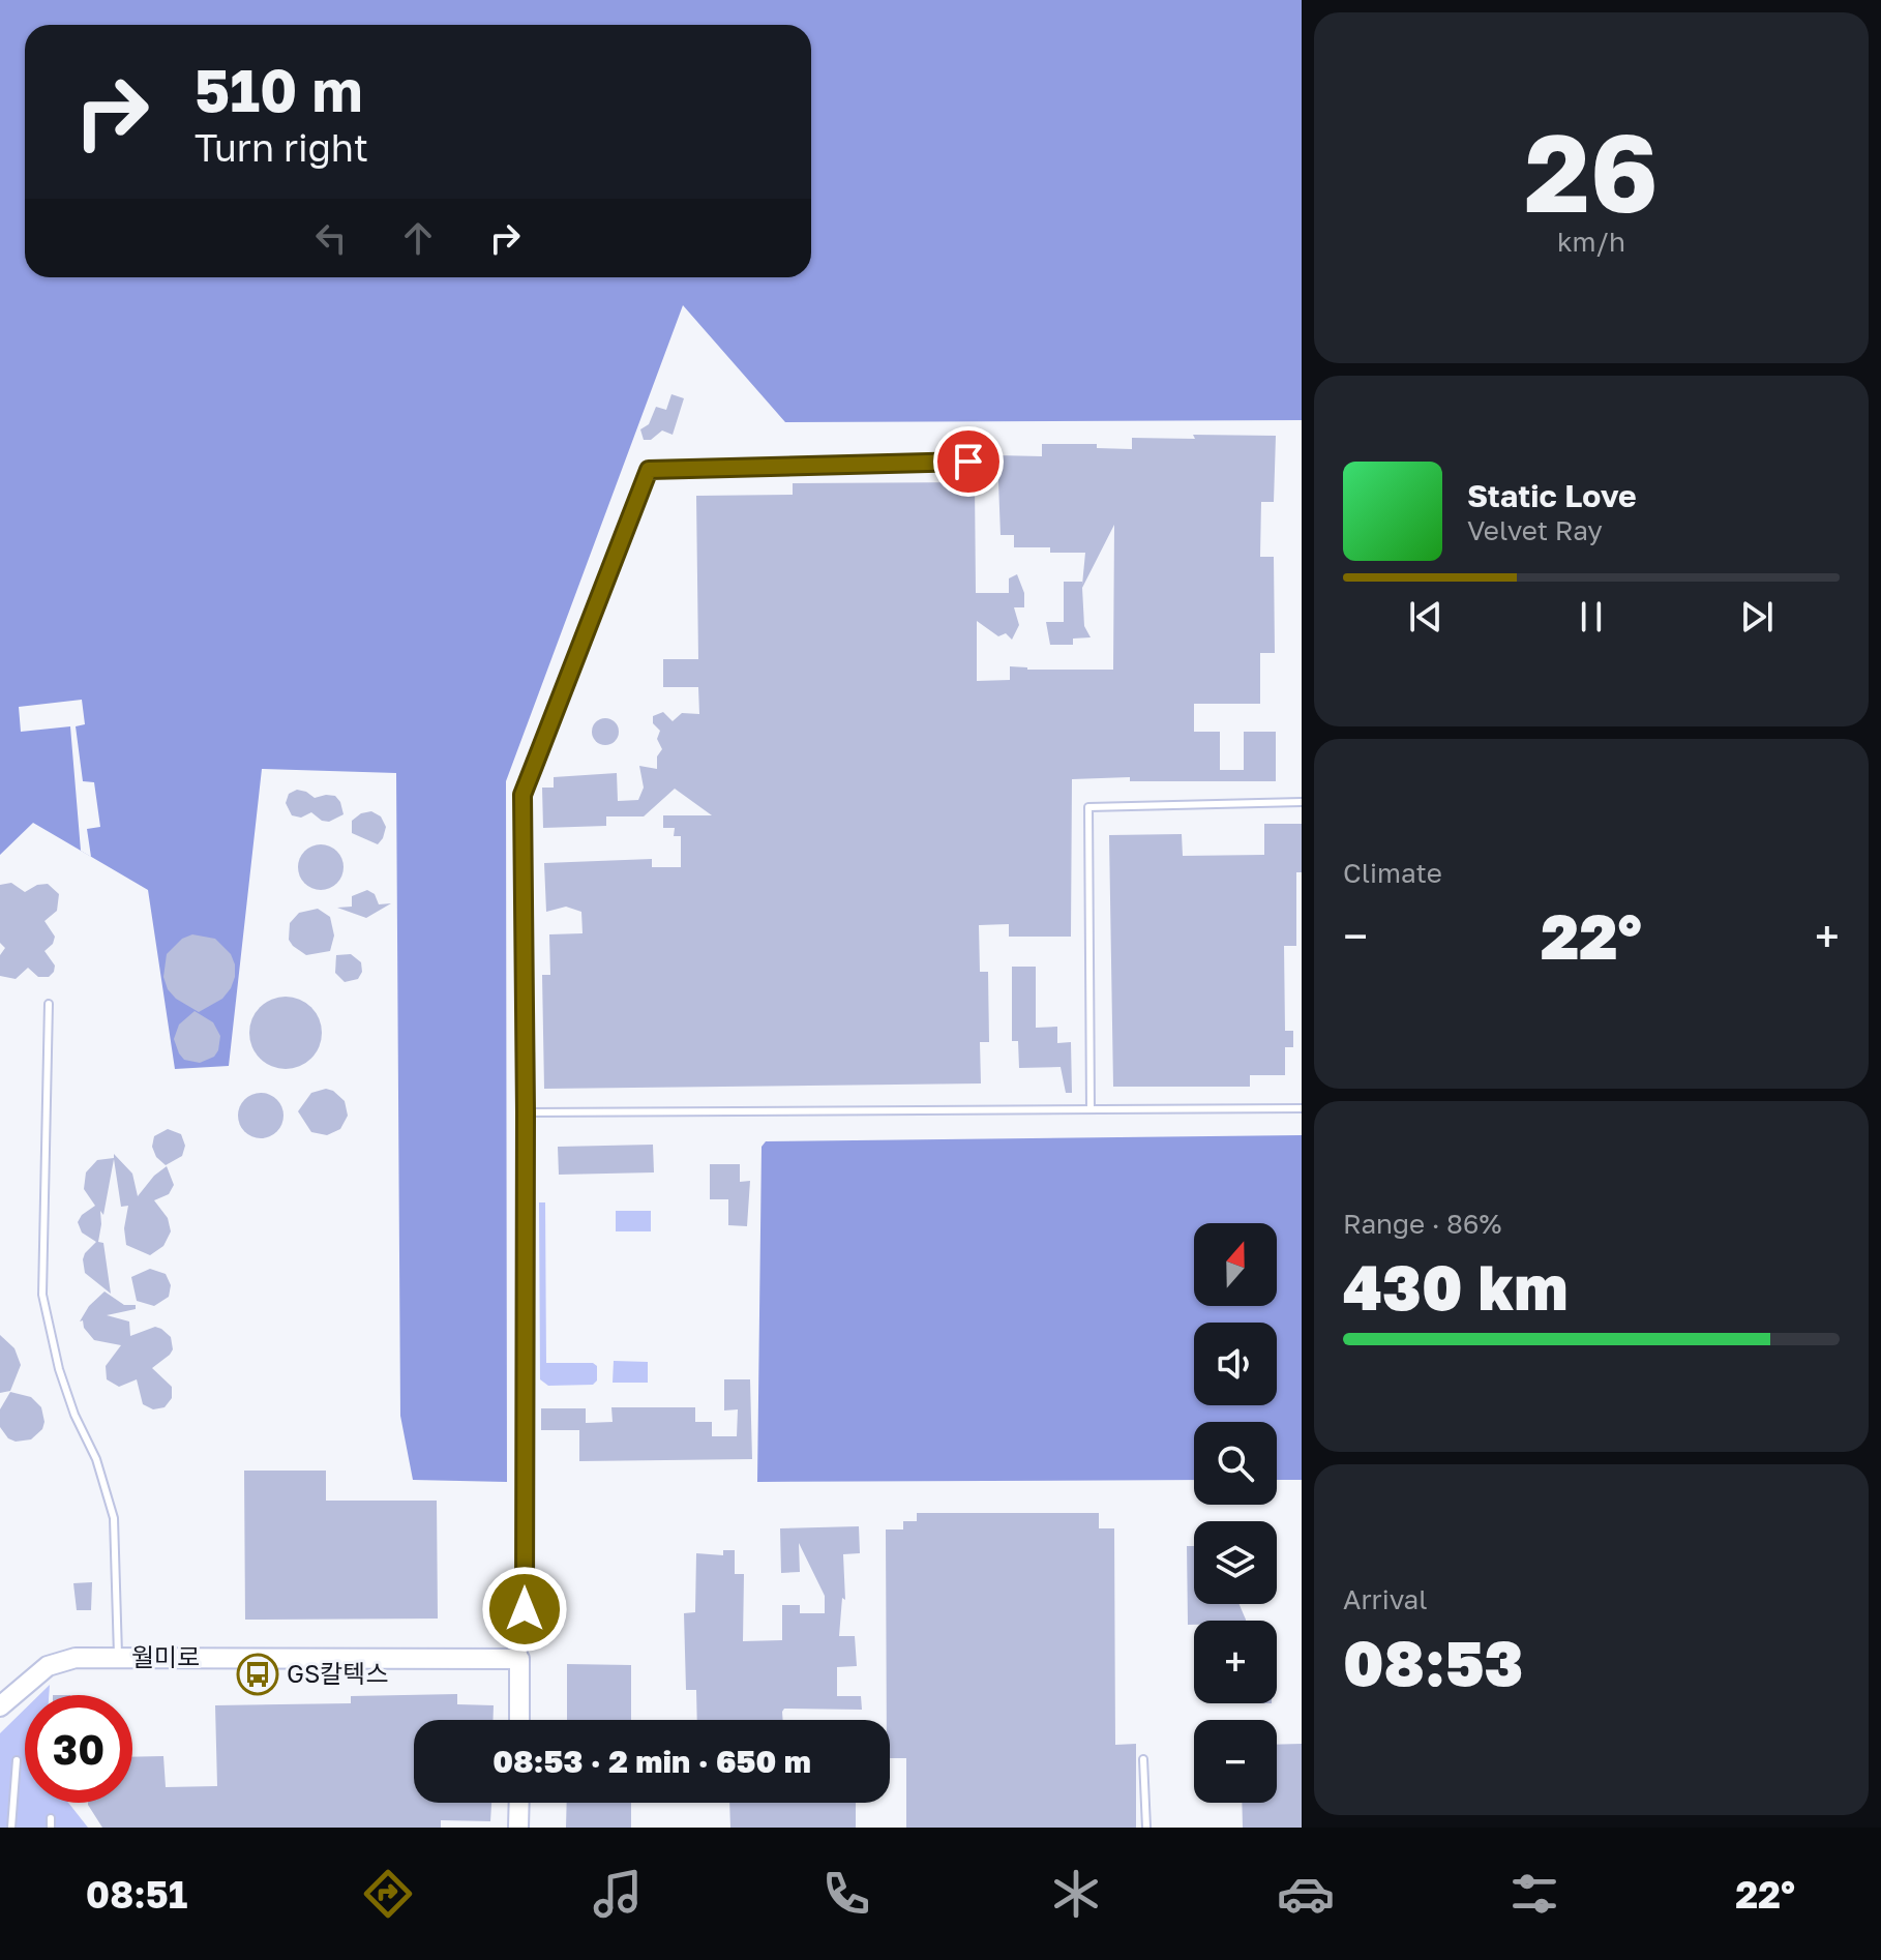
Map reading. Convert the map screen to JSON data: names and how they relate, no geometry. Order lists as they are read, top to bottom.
{
  "streets": {
    "main road": ["월미로"]
  },
  "places": {
    "bus stop": ["GS칼텍스"]
  },
  "north": "top",
  "page": {
    "tile": [
      ["26", "km/h"],
      "Climate",
      ["Range · 86%", "430 km"],
      ["Arrival", "08:53"]
    ],
    "turn": ["510 m", "Turn right"],
    "song": ["Static Love", "Velvet Ray"],
    "heat": ["−", "22°", "+"],
    "map_buttons": ["+", "−"],
    "limit": "30",
    "trip": "08:53 · 2 min · 650 m",
    "tabs": ["08:51", "22°"]
  }
}
